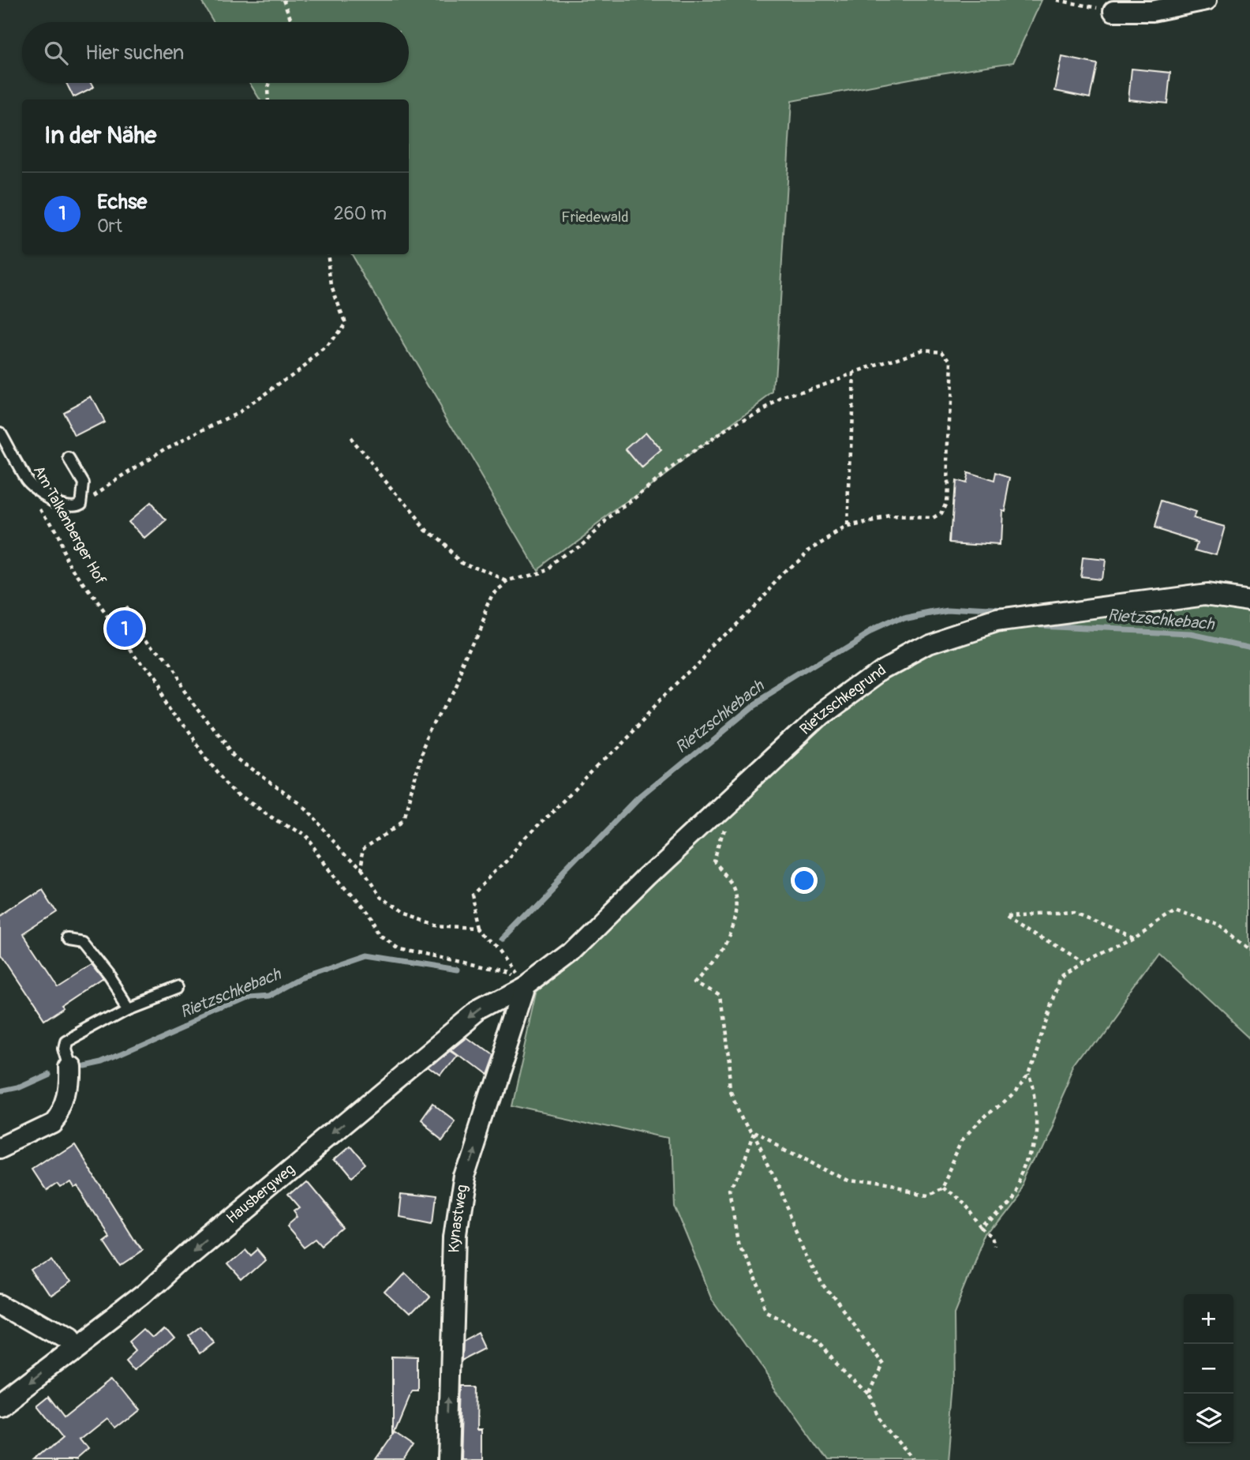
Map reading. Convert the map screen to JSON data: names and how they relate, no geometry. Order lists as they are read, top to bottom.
{
  "streets": {
    "street": ["Rietzschkegrund", "Hausbergweg", "Kynastweg"],
    "lane": ["Am Talkenberger Hof"]
  },
  "crossings": [
    ["Am Talkenberger Hof", "Rietzschkegrund"],
    ["Am Talkenberger Hof", "Hausbergweg"],
    ["Am Talkenberger Hof", "Kynastweg"],
    ["Rietzschkegrund", "Hausbergweg"],
    ["Rietzschkegrund", "Kynastweg"],
    ["Hausbergweg", "Kynastweg"]
  ],
  "one_way": ["Hausbergweg", "Kynastweg"],
  "water": ["Rietzschkebach"],
  "parks": ["Friedewald"],
  "page": {
    "search": "Hier suchen",
    "heading": "In der Nähe",
    "list": [
      {
        "mark": "1",
        "name": "Echse",
        "note": "Ort",
        "value": "260 m"
      }
    ],
    "pins": "1",
    "map_buttons": ["+", "−"]
  }
}
